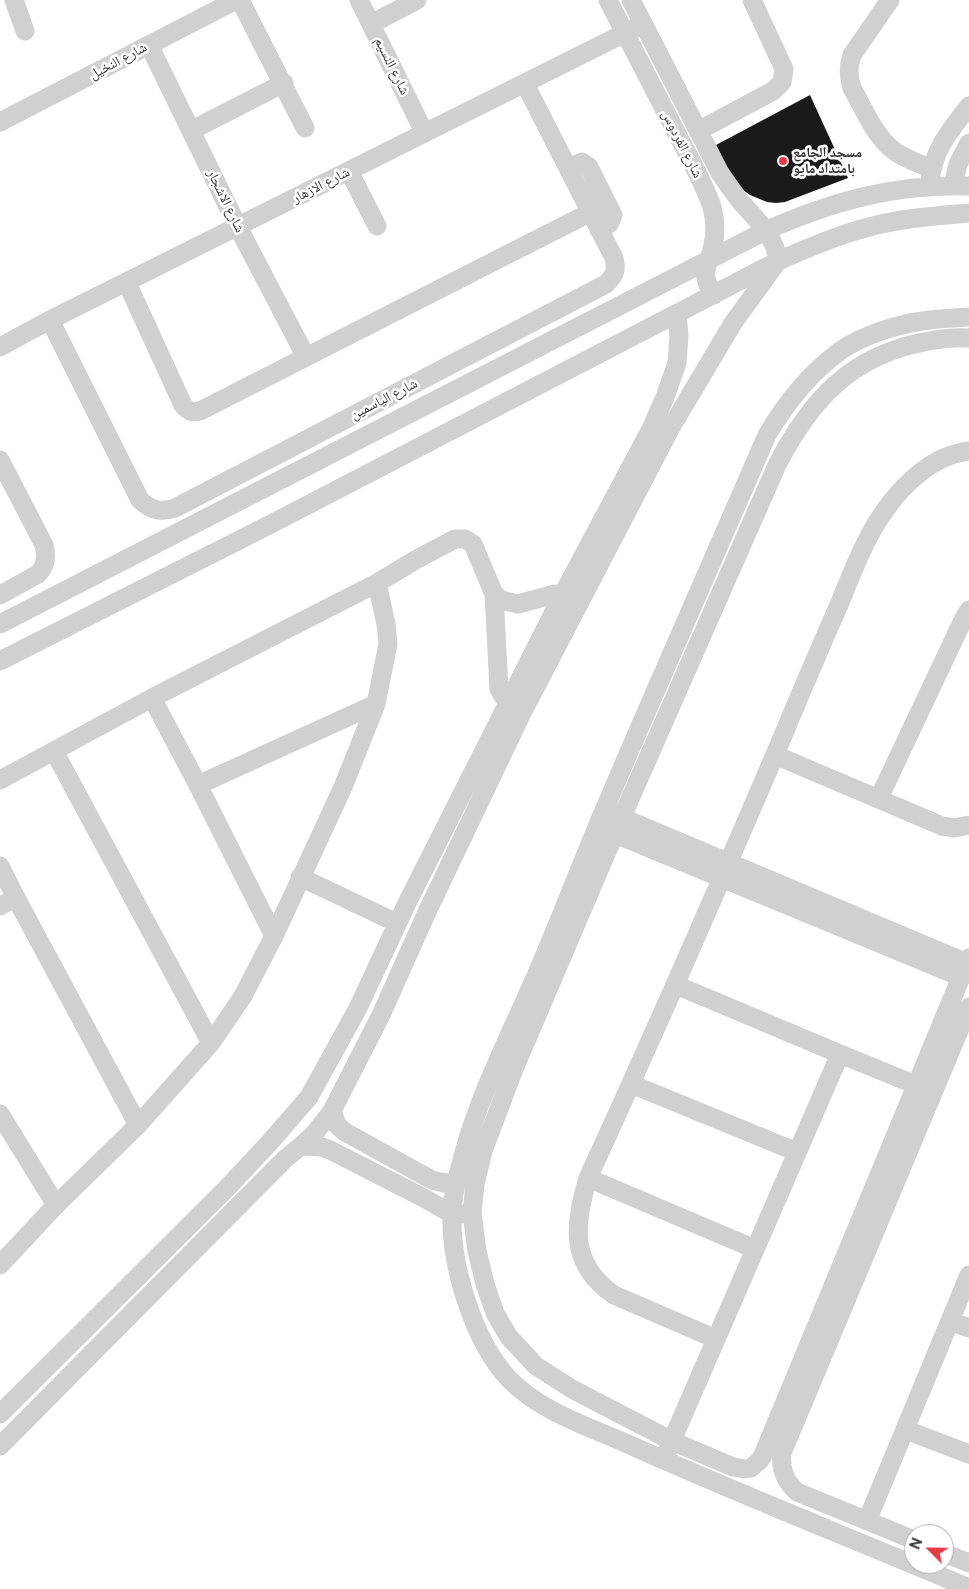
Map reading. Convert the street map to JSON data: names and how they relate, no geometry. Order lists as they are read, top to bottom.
{
  "streets": {
    "street": [
      "شارع النخيل",
      "شارع النسيم",
      "شارع الفردوس",
      "شارع الازهار",
      "شارع الاشجار",
      "شارع الياسمين"
    ]
  },
  "crossings": [
    ["شارع النخيل", "شارع الاشجار"],
    ["شارع النسيم", "شارع الازهار"],
    ["شارع الفردوس", "شارع الازهار"],
    ["شارع الازهار", "شارع الاشجار"],
    ["شارع الازهار", "شارع الياسمين"]
  ],
  "places": ["مسجد الجامع بامتداد مايو"],
  "north": "top left"
}
